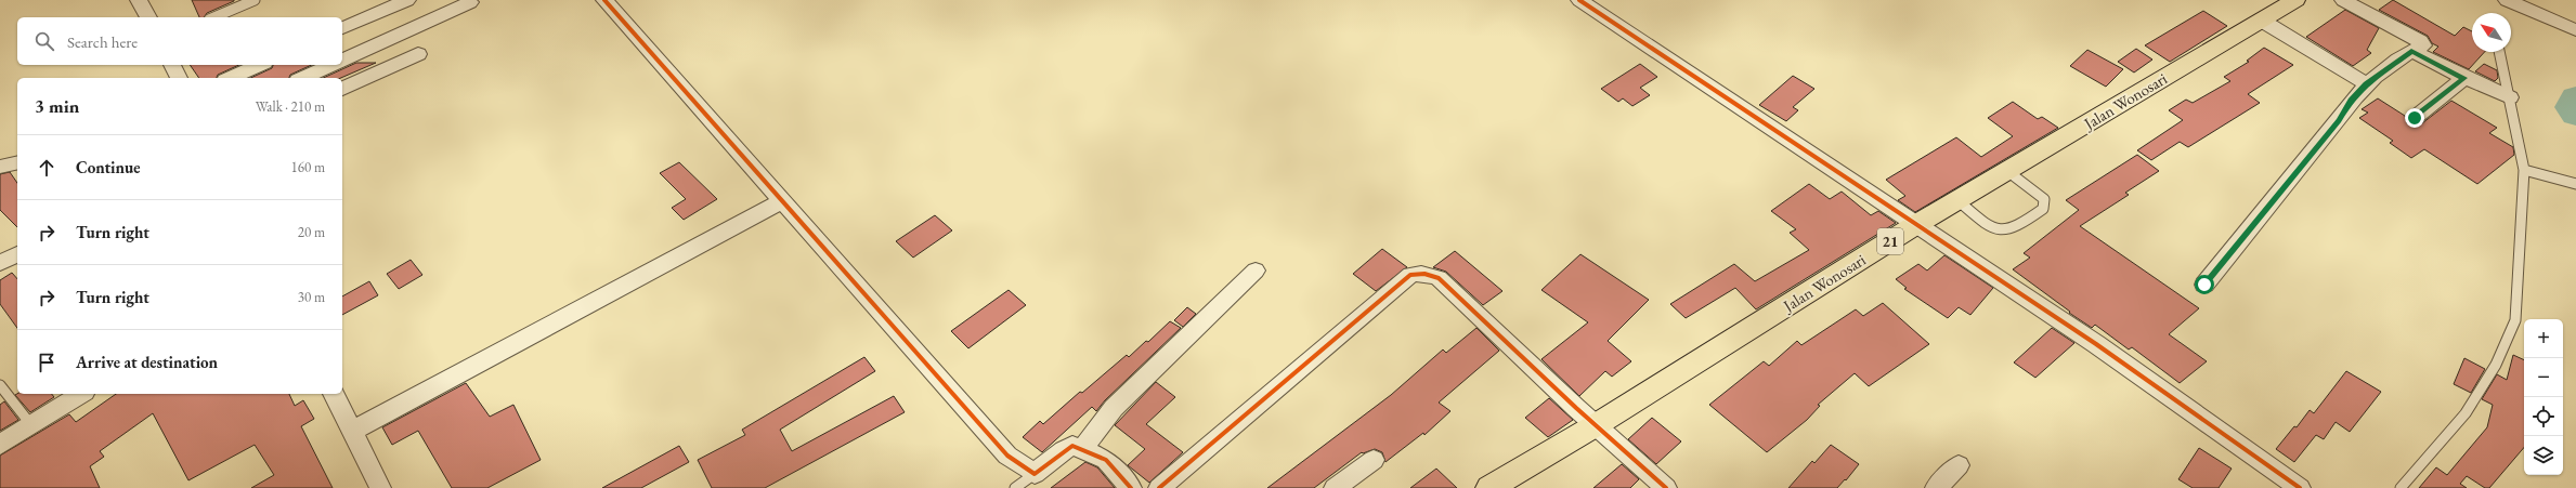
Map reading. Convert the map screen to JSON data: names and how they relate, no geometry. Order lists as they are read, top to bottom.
{
  "streets": {
    "highway": ["Jalan Wonosari", "21"]
  },
  "north": "top left",
  "page": {
    "search": "Search here",
    "heading": ["3 min", "Walk · 210 m"],
    "list": [
      ["Continue", "160 m"],
      ["Turn right", "20 m"],
      ["Turn right", "30 m"],
      "Arrive at destination"
    ],
    "map_buttons": ["+", "−"]
  }
}
